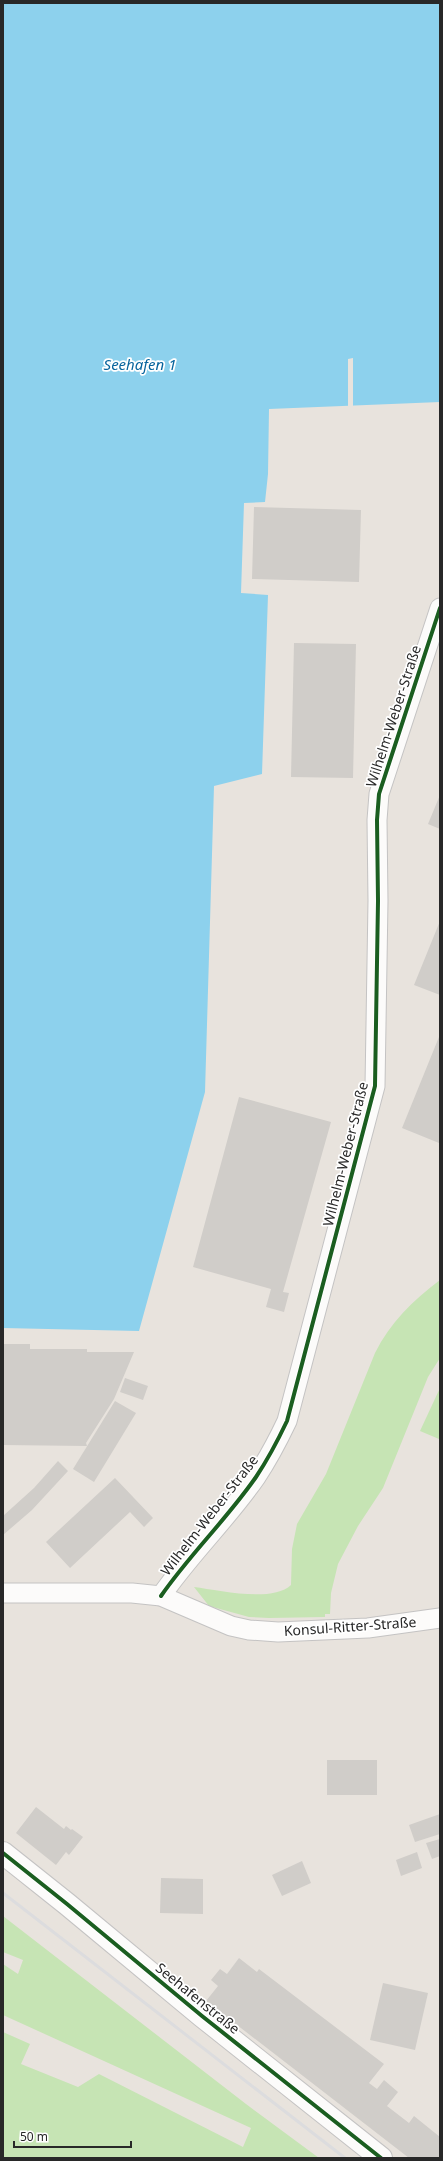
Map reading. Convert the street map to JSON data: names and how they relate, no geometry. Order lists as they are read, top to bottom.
{
  "streets": {
    "main road": ["Seehafenstraße"],
    "street": ["Wilhelm-Weber-Straße", "Konsul-Ritter-Straße"]
  },
  "crossings": [
    ["Wilhelm-Weber-Straße", "Konsul-Ritter-Straße"]
  ],
  "water": ["Seehafen 1"],
  "scale_bar": "50 m"
}
